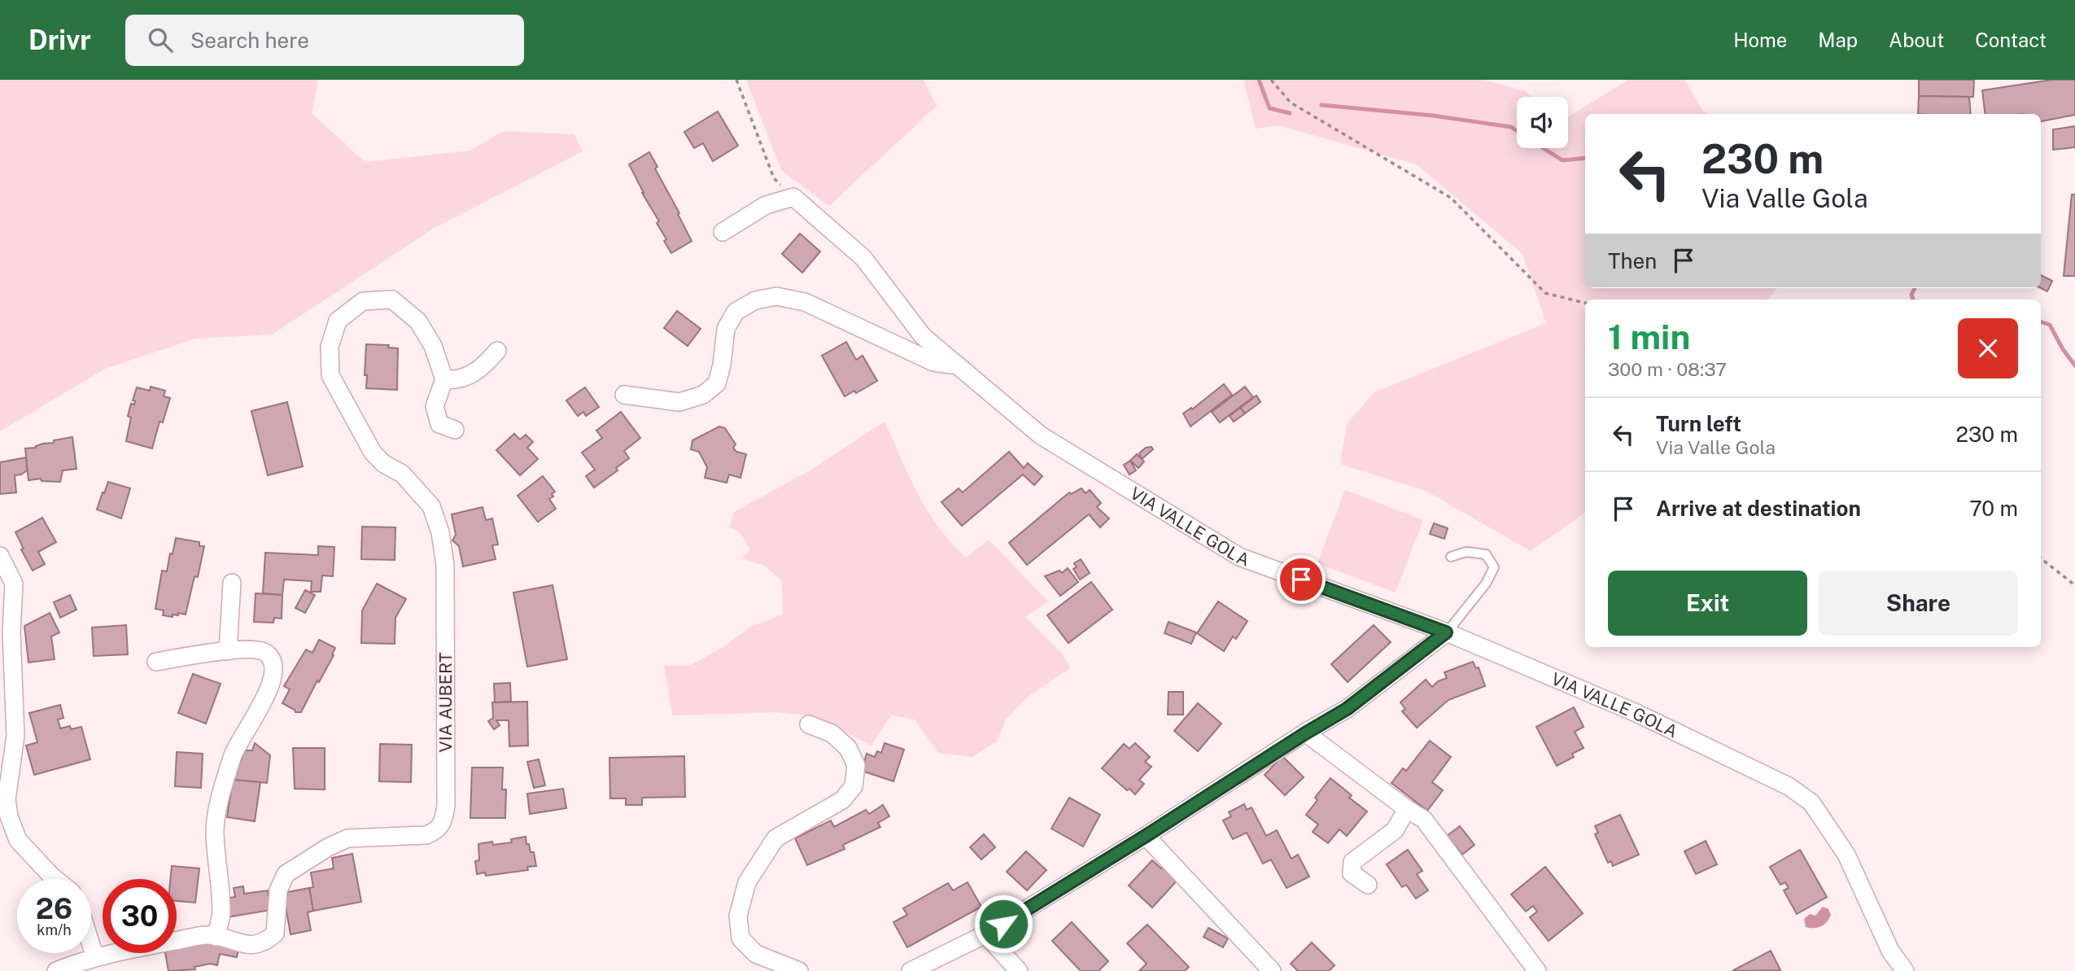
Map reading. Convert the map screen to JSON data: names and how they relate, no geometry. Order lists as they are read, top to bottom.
{
  "streets": {
    "street": ["VIA VALLE GOLA", "VIA AUBERT"]
  },
  "page": {
    "header": "Drivr",
    "search": "Search here",
    "nav": [
      "Home",
      "Map",
      "About",
      "Contact"
    ],
    "turn": ["230 m", "Via Valle Gola"],
    "then": "Then",
    "heading": ["1 min", "300 m · 08:37"],
    "list": [
      {
        "name": "Turn left",
        "note": "Via Valle Gola",
        "value": "230 m"
      },
      {
        "name": "Arrive at destination",
        "value": "70 m"
      }
    ],
    "buttons": ["Exit", "Share"],
    "speed": "26 km/h",
    "limit": "30"
  }
}
